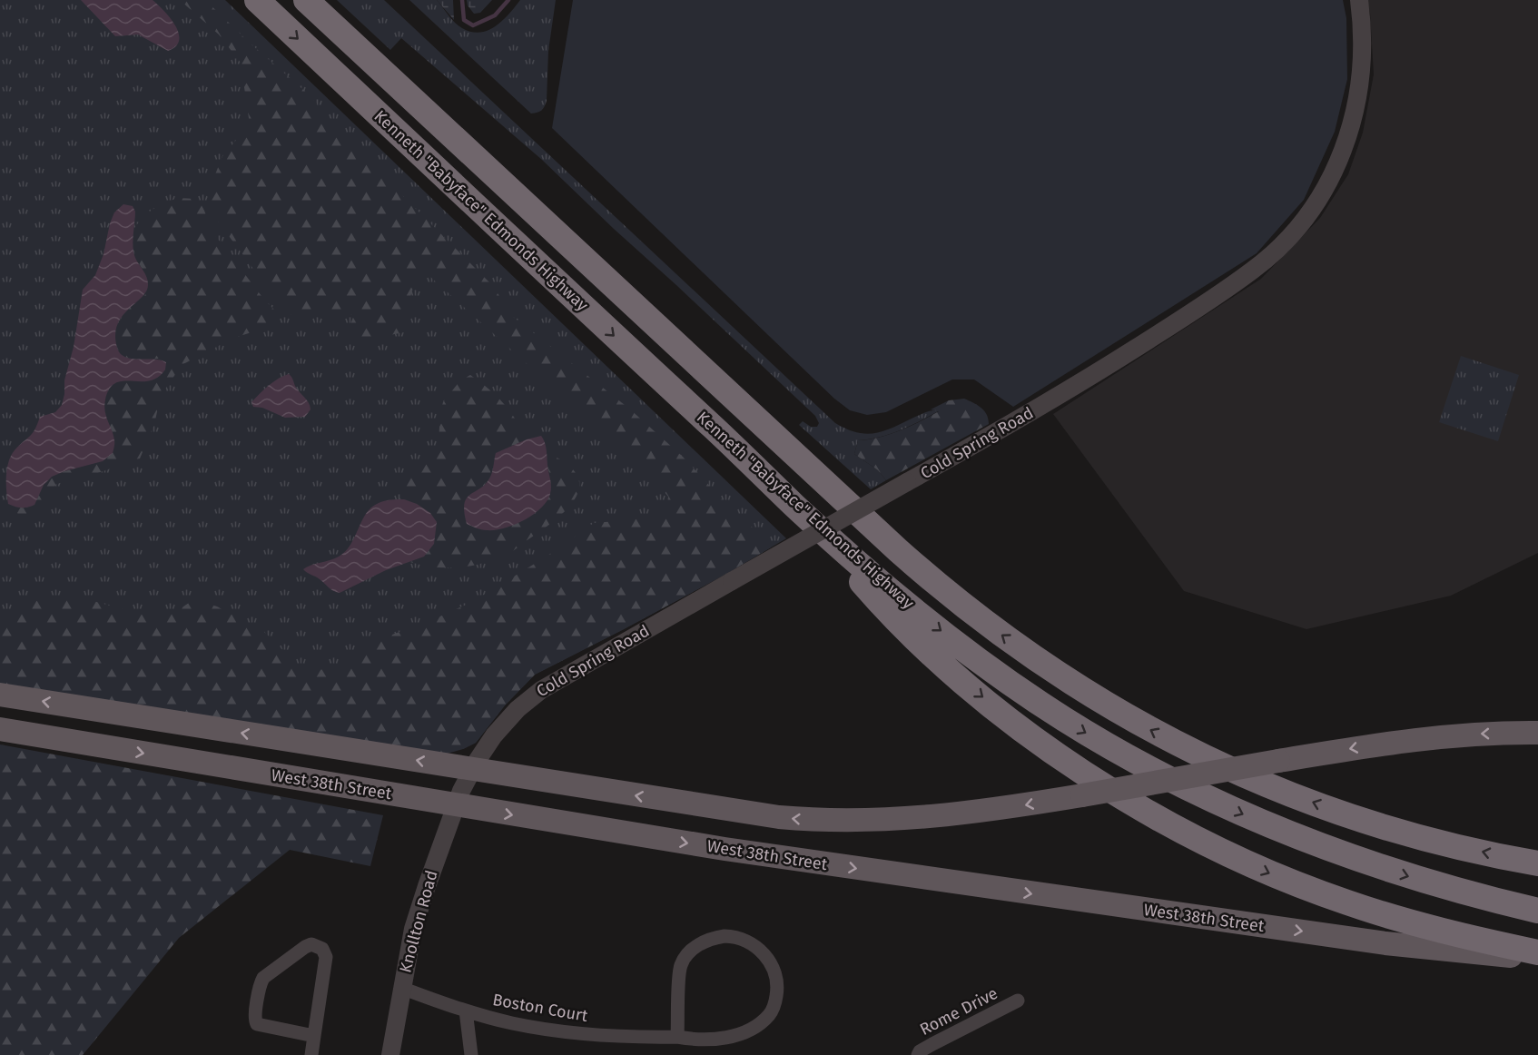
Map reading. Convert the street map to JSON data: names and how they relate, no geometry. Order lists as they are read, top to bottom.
{
  "streets": {
    "highway": ["Kenneth \"Babyface\" Edmonds Highway"],
    "main road": ["West 38th Street"],
    "street": [
      "Cold Spring Road",
      "Knollton Road",
      "Boston Court",
      "Rome Drive"
    ]
  },
  "crossings": [
    ["Cold Spring Road", "West 38th Street"],
    ["Cold Spring Road", "Knollton Road"],
    ["West 38th Street", "Knollton Road"],
    ["Knollton Road", "Boston Court"]
  ]
}
